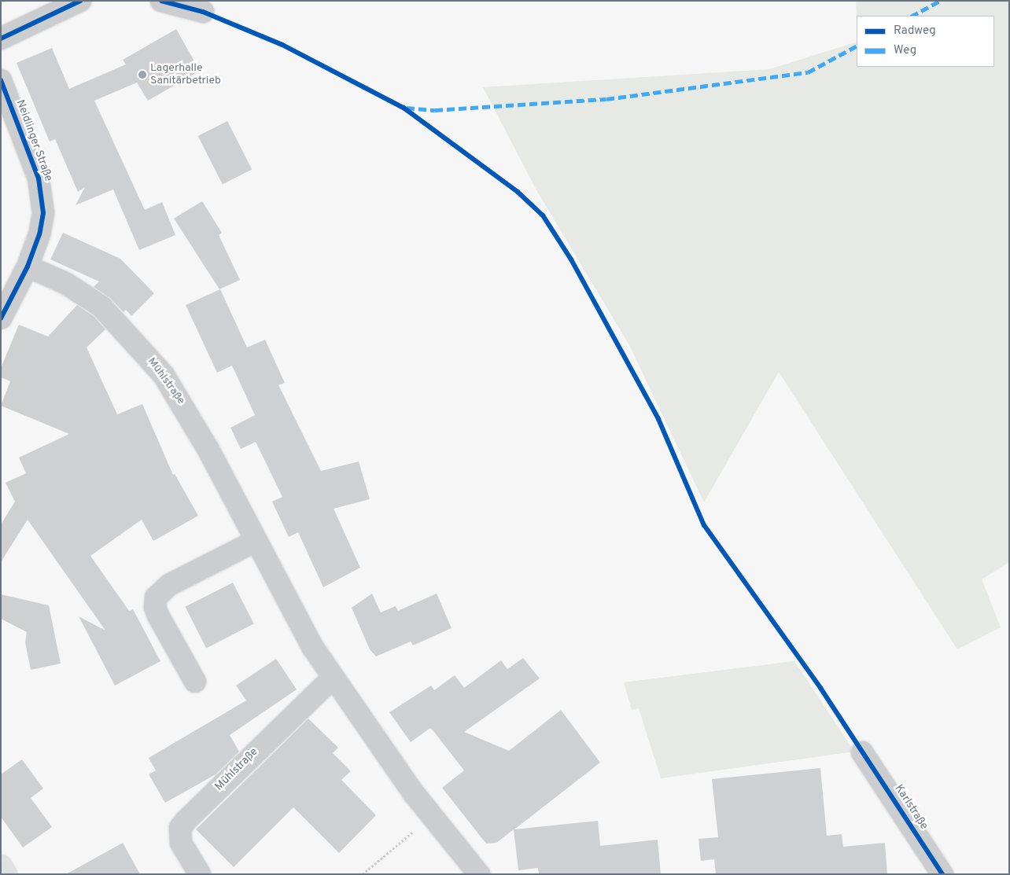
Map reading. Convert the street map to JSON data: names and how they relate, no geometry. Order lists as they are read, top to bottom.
{
  "streets": {
    "street": ["Neidlinger Straße", "Mühlstraße", "Karlstraße"]
  },
  "crossings": [
    ["Neidlinger Straße", "Mühlstraße"]
  ],
  "places": ["Lagerhalle Sanitärbetrieb"],
  "legend": ["Radweg", "Weg"]
}
